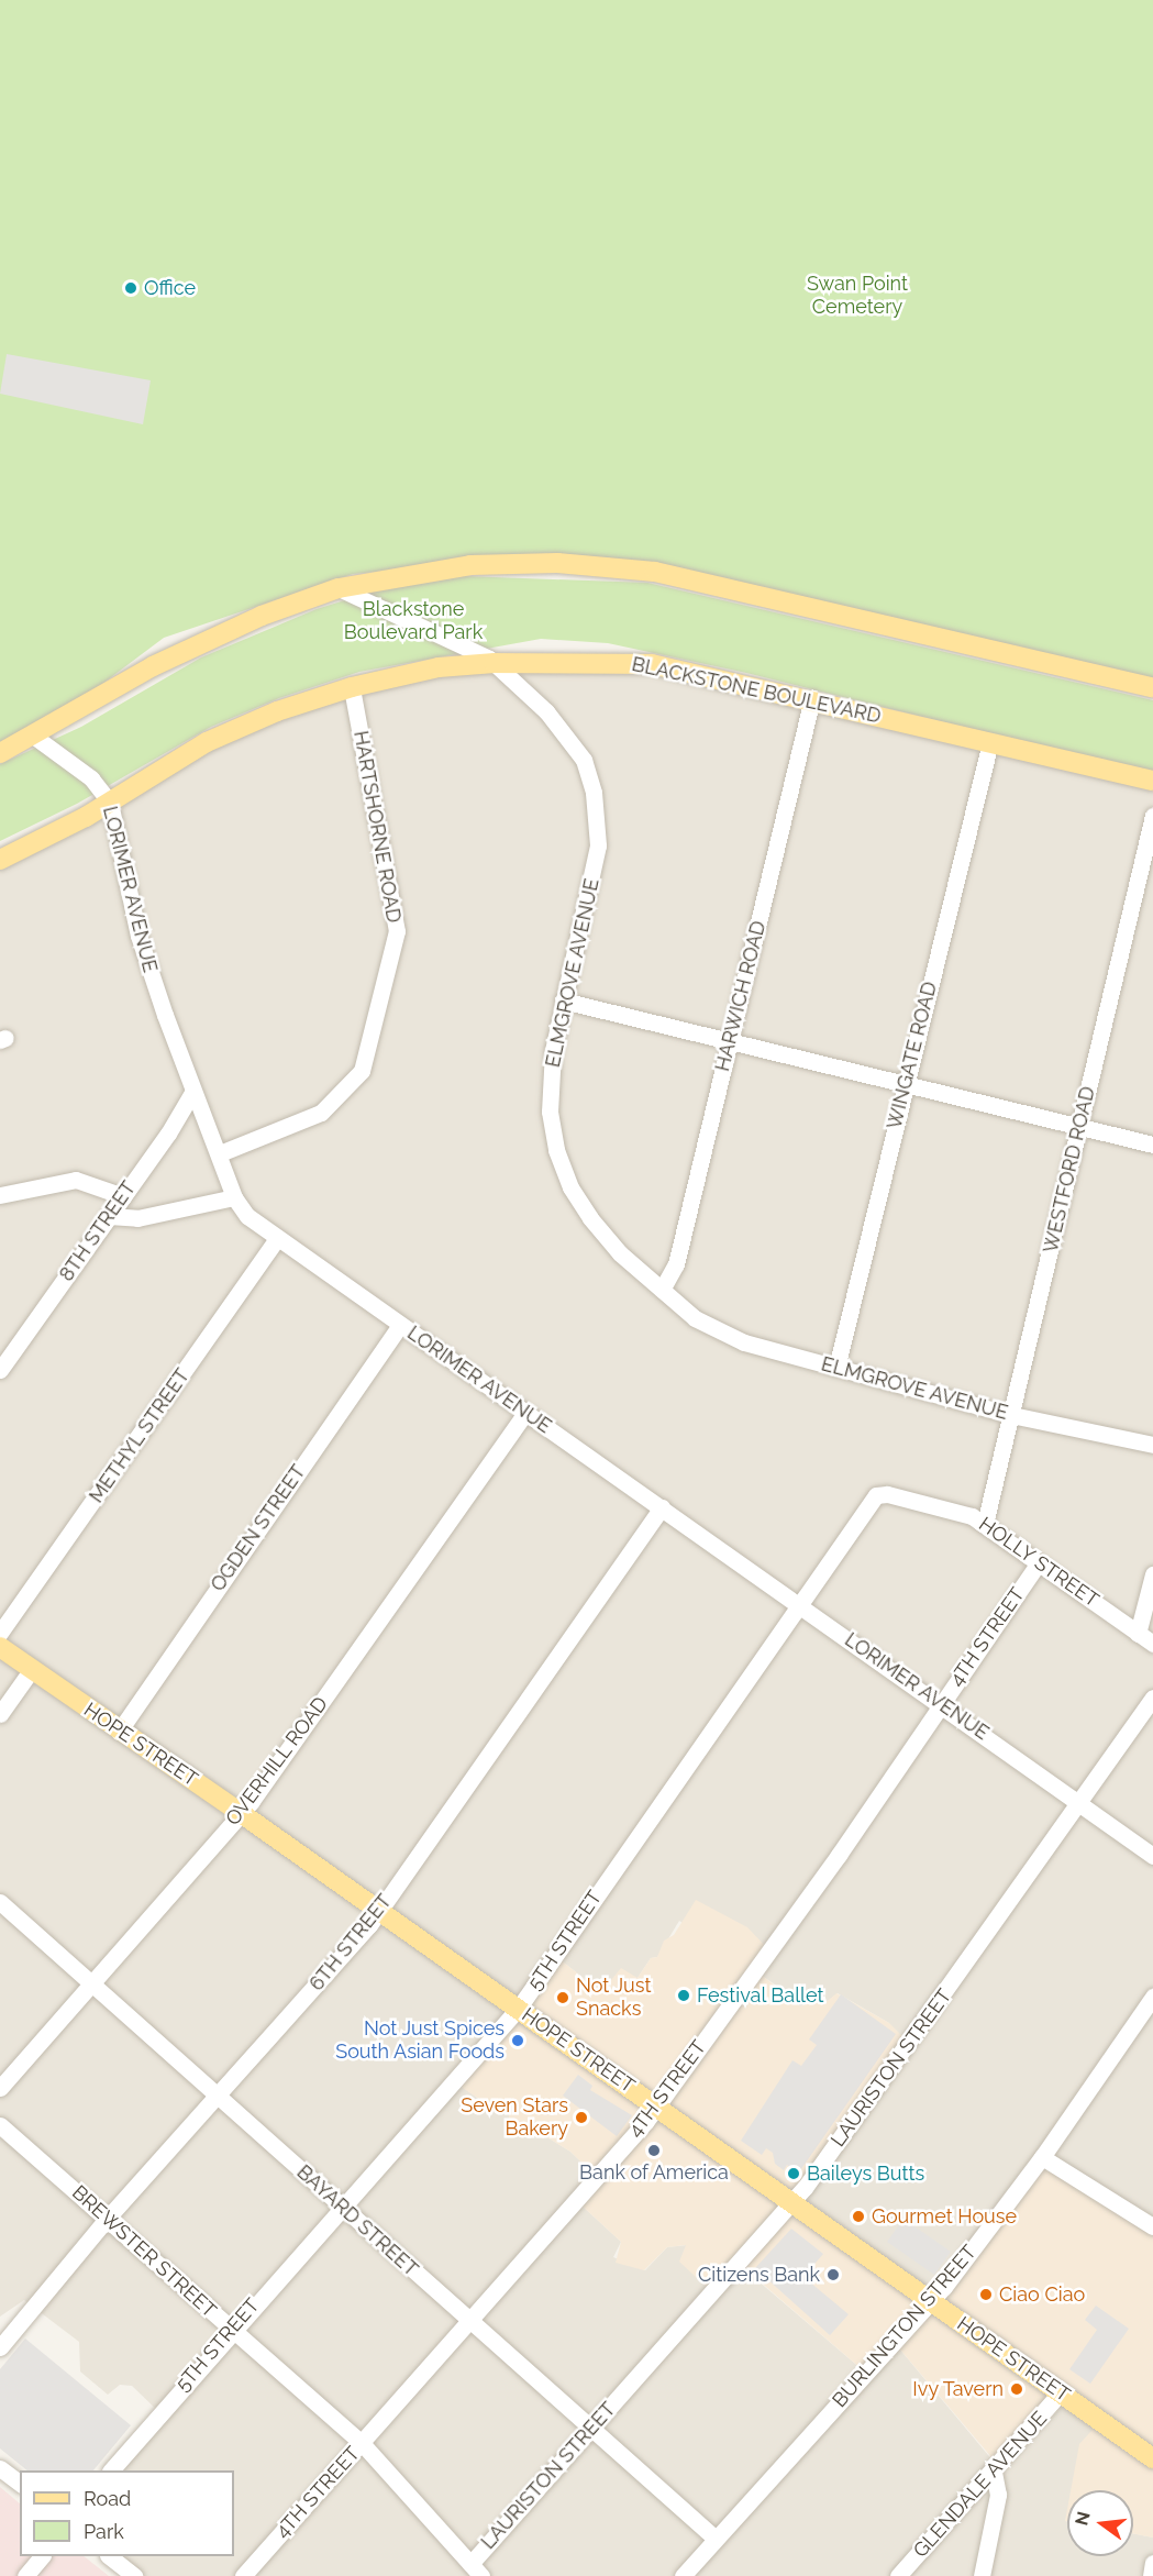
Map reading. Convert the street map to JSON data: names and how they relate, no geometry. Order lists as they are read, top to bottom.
{
  "streets": {
    "main road": ["BLACKSTONE BOULEVARD", "HOPE STREET"],
    "street": [
      "HARTSHORNE ROAD",
      "LORIMER AVENUE",
      "ELMGROVE AVENUE",
      "HARWICH ROAD",
      "WINGATE ROAD",
      "WESTFORD ROAD",
      "8TH STREET",
      "METHYL STREET",
      "OGDEN STREET",
      "HOLLY STREET",
      "4TH STREET",
      "OVERHILL ROAD",
      "5TH STREET",
      "6TH STREET",
      "LAURISTON STREET",
      "BAYARD STREET",
      "BREWSTER STREET",
      "BURLINGTON STREET",
      "GLENDALE AVENUE"
    ]
  },
  "crossings": [
    ["BLACKSTONE BOULEVARD", "HARTSHORNE ROAD"],
    ["BLACKSTONE BOULEVARD", "LORIMER AVENUE"],
    ["BLACKSTONE BOULEVARD", "ELMGROVE AVENUE"],
    ["BLACKSTONE BOULEVARD", "HARWICH ROAD"],
    ["BLACKSTONE BOULEVARD", "WINGATE ROAD"],
    ["HARTSHORNE ROAD", "LORIMER AVENUE"],
    ["LORIMER AVENUE", "8TH STREET"],
    ["LORIMER AVENUE", "METHYL STREET"],
    ["LORIMER AVENUE", "OGDEN STREET"],
    ["LORIMER AVENUE", "4TH STREET"],
    ["LORIMER AVENUE", "OVERHILL ROAD"],
    ["LORIMER AVENUE", "5TH STREET"],
    ["LORIMER AVENUE", "6TH STREET"],
    ["LORIMER AVENUE", "LAURISTON STREET"],
    ["ELMGROVE AVENUE", "HARWICH ROAD"],
    ["ELMGROVE AVENUE", "WINGATE ROAD"],
    ["ELMGROVE AVENUE", "WESTFORD ROAD"],
    ["WESTFORD ROAD", "HOLLY STREET"],
    ["OGDEN STREET", "HOPE STREET"],
    ["HOLLY STREET", "4TH STREET"],
    ["HOLLY STREET", "5TH STREET"],
    ["4TH STREET", "HOPE STREET"],
    ["4TH STREET", "BAYARD STREET"],
    ["4TH STREET", "BREWSTER STREET"],
    ["HOPE STREET", "OVERHILL ROAD"],
    ["HOPE STREET", "5TH STREET"],
    ["HOPE STREET", "6TH STREET"],
    ["HOPE STREET", "LAURISTON STREET"],
    ["HOPE STREET", "BURLINGTON STREET"],
    ["HOPE STREET", "GLENDALE AVENUE"],
    ["OVERHILL ROAD", "BAYARD STREET"],
    ["5TH STREET", "BAYARD STREET"],
    ["5TH STREET", "BREWSTER STREET"],
    ["6TH STREET", "BAYARD STREET"],
    ["6TH STREET", "BREWSTER STREET"],
    ["LAURISTON STREET", "BAYARD STREET"],
    ["LAURISTON STREET", "BREWSTER STREET"],
    ["BAYARD STREET", "BURLINGTON STREET"]
  ],
  "parks": ["Swan Point Cemetery", "Blackstone Boulevard Park"],
  "places": [
    "Office",
    "Festival Ballet",
    "Not Just Snacks",
    "Not Just Spices South Asian Foods",
    "Seven Stars Bakery",
    "Bank of America",
    "Baileys Butts",
    "Gourmet House",
    "Citizens Bank",
    "Ciao Ciao",
    "Ivy Tavern"
  ],
  "legend": ["Road", "Park"],
  "north": "left"
}
